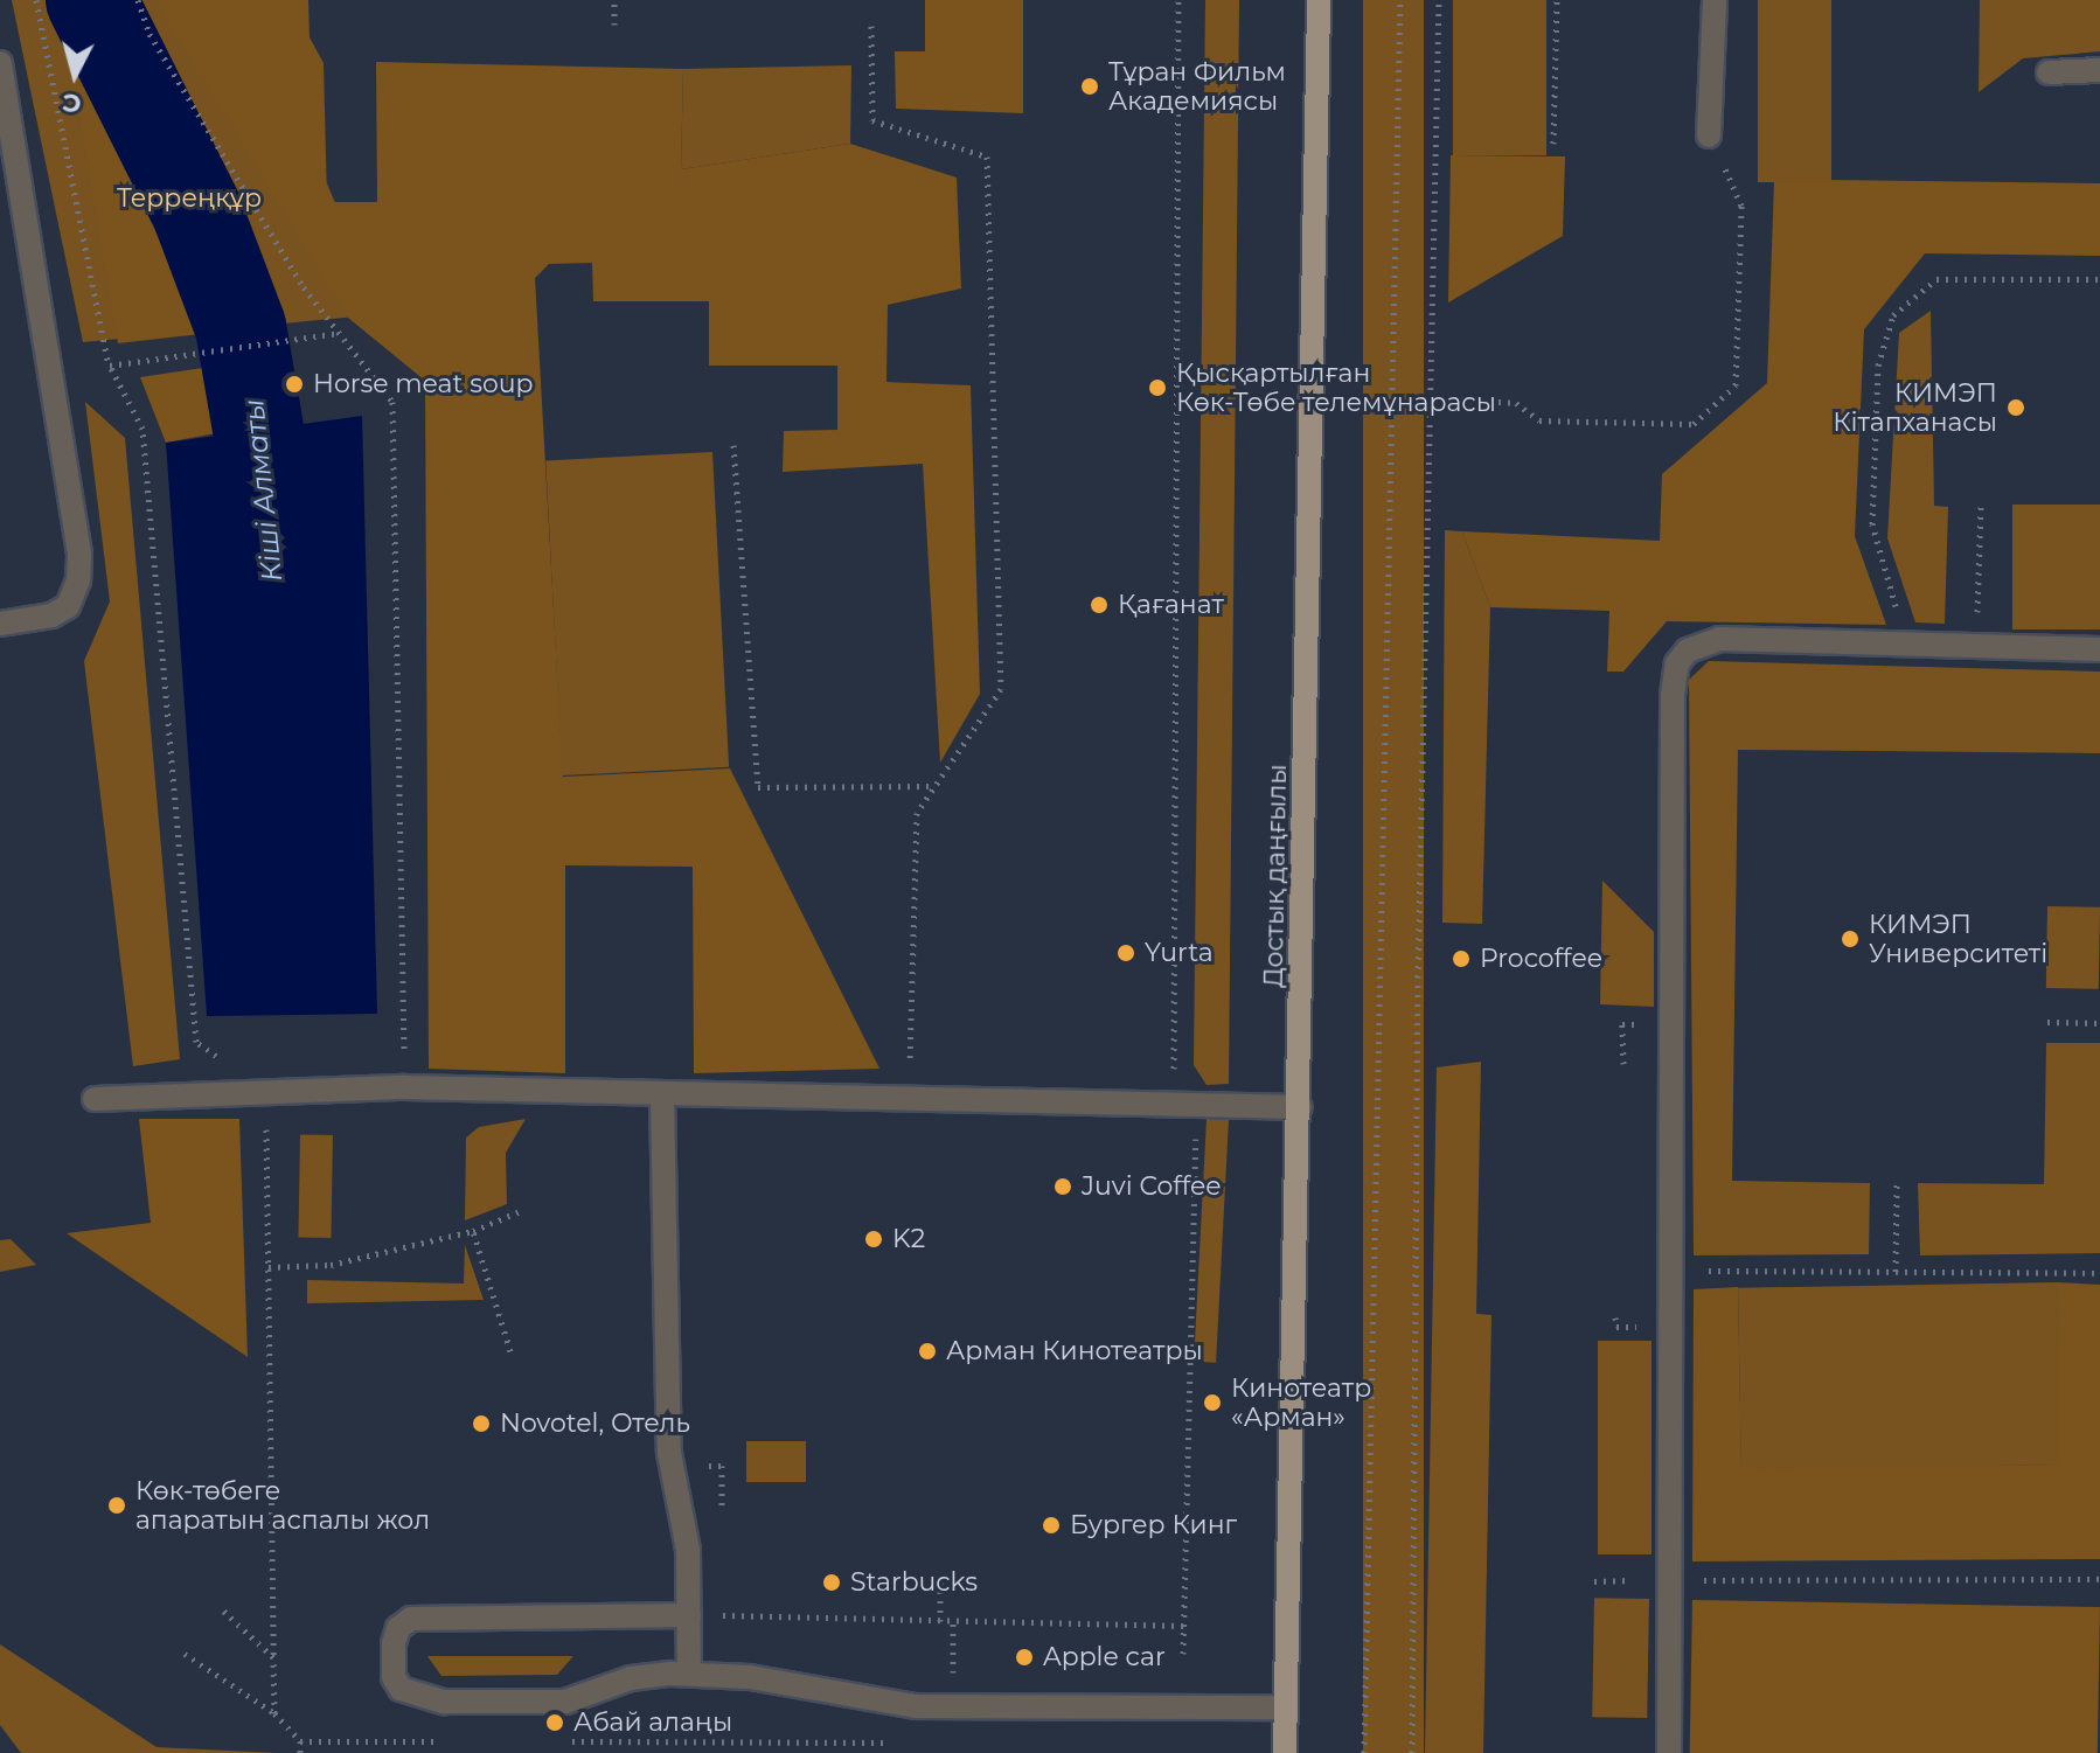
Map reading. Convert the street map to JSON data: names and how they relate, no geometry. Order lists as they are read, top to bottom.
{
  "streets": {
    "main road": ["Достық даңғылы"]
  },
  "water": ["Кіші Алматы"],
  "parks": ["Терреңқұр"],
  "places": [
    "Тұран Фильм Академиясы",
    "Horse meat soup",
    "Қысқартылған Көк-Төбе телемұнарасы",
    "КИМЭП Кітапханасы",
    "Қағанат",
    "КИМЭП Университеті",
    "Yurta",
    "Procoffee",
    "Juvi Coffee",
    "K2",
    "Арман Кинотеатры",
    "Кинотеатр «Арман»",
    "Novotel, Отель",
    "Көк-төбеге апаратын аспалы жол",
    "Бургер Кинг",
    "Starbucks",
    "Apple car",
    "Абай алаңы"
  ],
  "north": "bottom"
}
